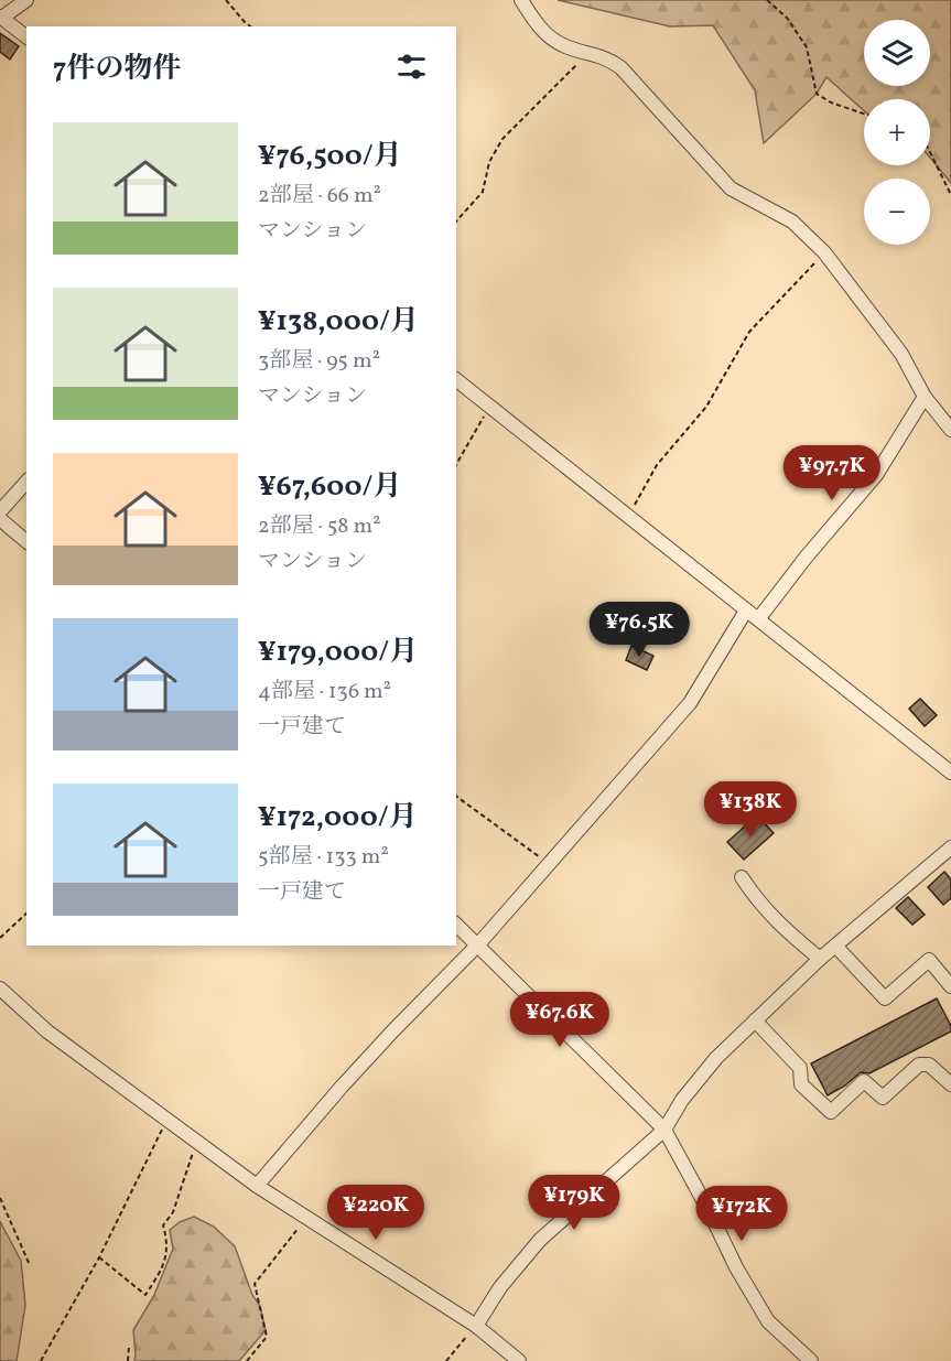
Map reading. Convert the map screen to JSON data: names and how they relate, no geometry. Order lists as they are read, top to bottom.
{
  "page": {
    "map_buttons": ["+", "−"],
    "heading": "7件の物件",
    "list": [
      {
        "name": "¥76,500/月",
        "note": "2部屋 · 66 m² · マンション"
      },
      {
        "name": "¥138,000/月",
        "note": "3部屋 · 95 m² · マンション"
      },
      {
        "name": "¥67,600/月",
        "note": "2部屋 · 58 m² · マンション"
      },
      {
        "name": "¥179,000/月",
        "note": "4部屋 · 136 m² · 一戸建て"
      },
      {
        "name": "¥172,000/月",
        "note": "5部屋 · 133 m² · 一戸建て"
      }
    ],
    "price": [
      "¥97.7K",
      "¥76.5K",
      "¥138K",
      "¥67.6K",
      "¥179K",
      "¥220K",
      "¥172K"
    ]
  }
}
